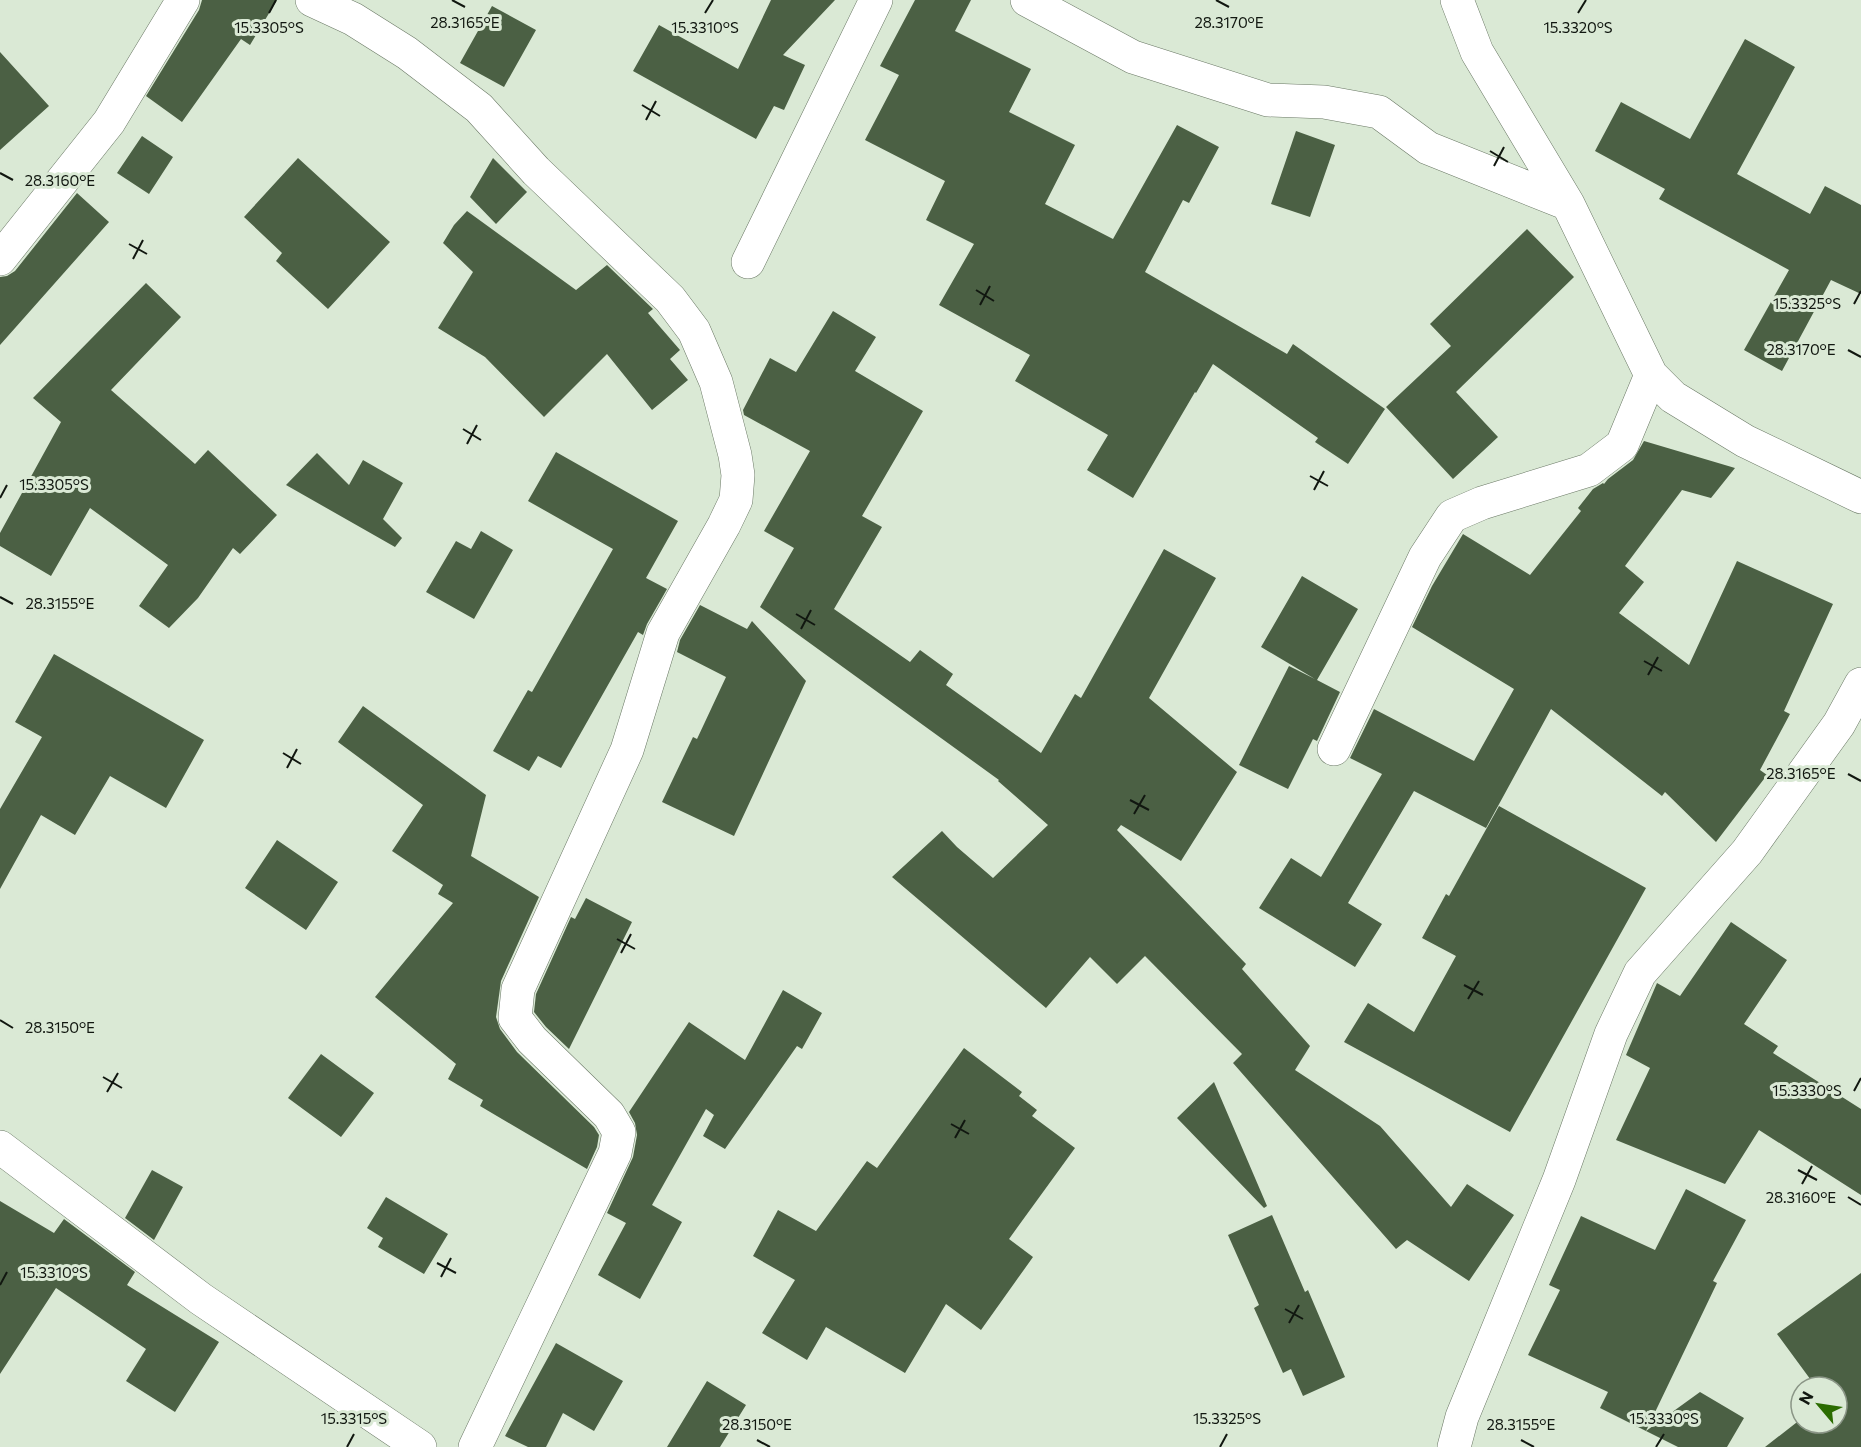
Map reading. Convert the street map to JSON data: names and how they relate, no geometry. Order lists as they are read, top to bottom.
{
  "north": "top left",
  "coordinates": [
    "28.3165°E",
    "28.3170°E",
    "15.3305°S",
    "15.3310°S",
    "15.3320°S",
    "28.3160°E",
    "15.3325°S",
    "28.3155°E",
    "28.3150°E",
    "15.3330°S",
    "15.3315°S"
  ]
}
